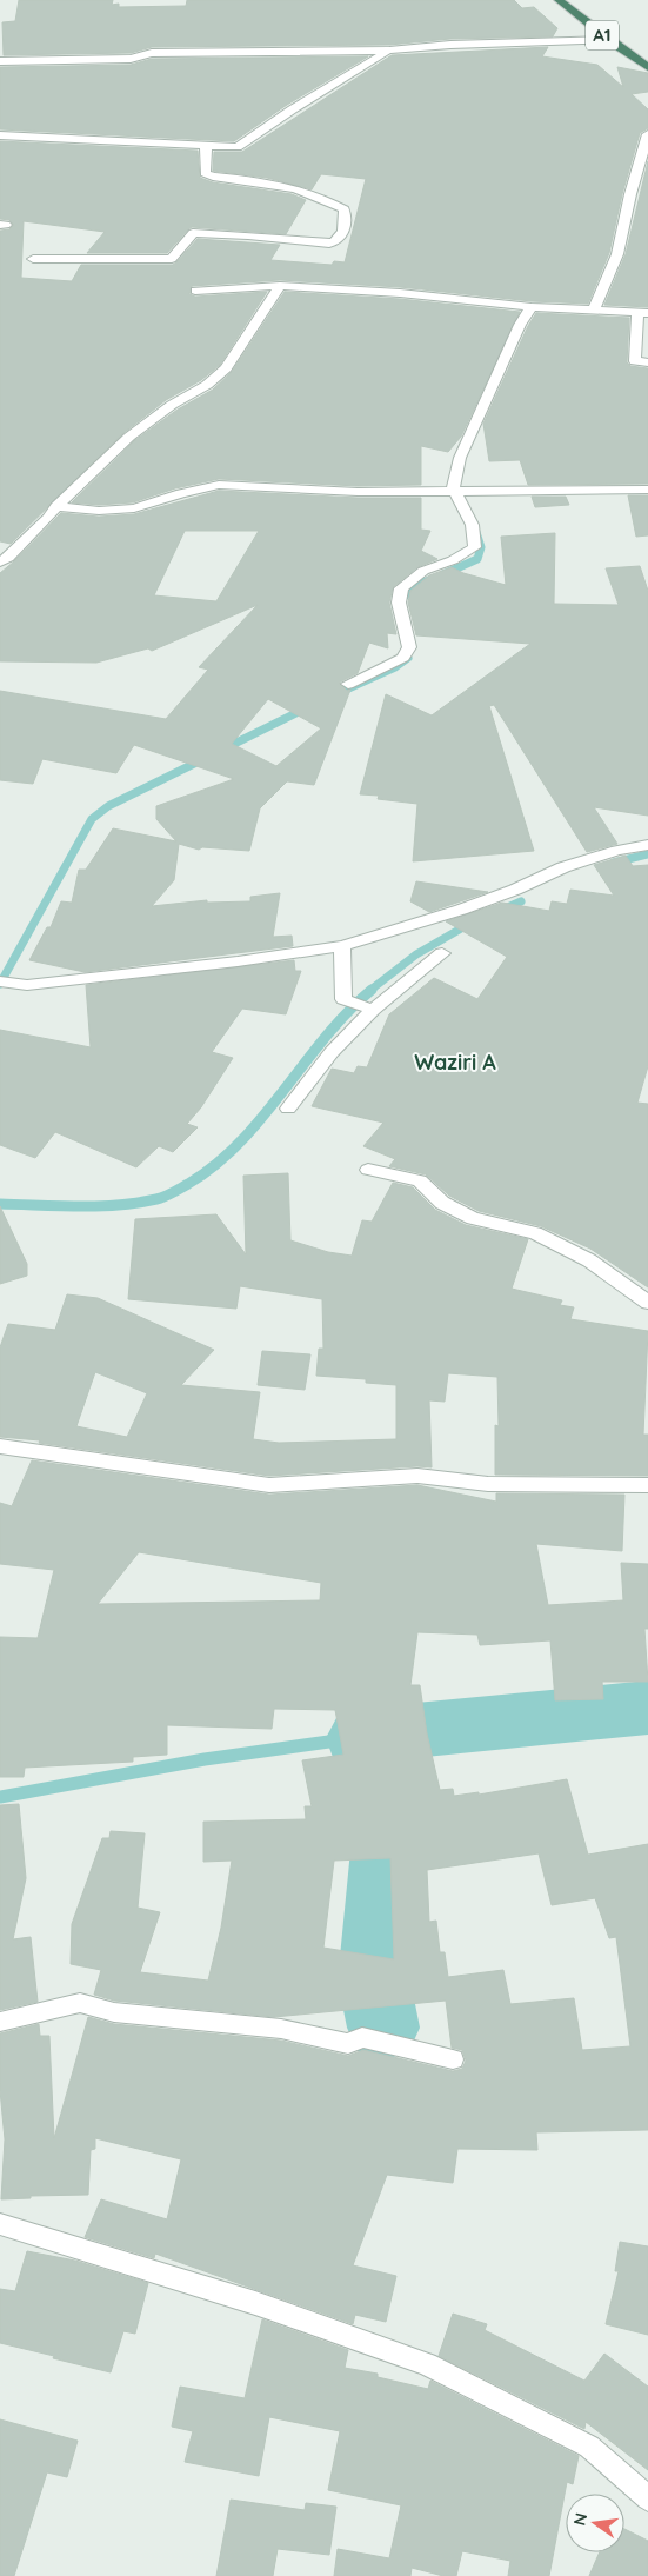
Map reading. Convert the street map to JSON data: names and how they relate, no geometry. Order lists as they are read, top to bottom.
{
  "streets": {
    "highway": ["A1"]
  },
  "districts": ["Waziri A"],
  "north": "left"
}
